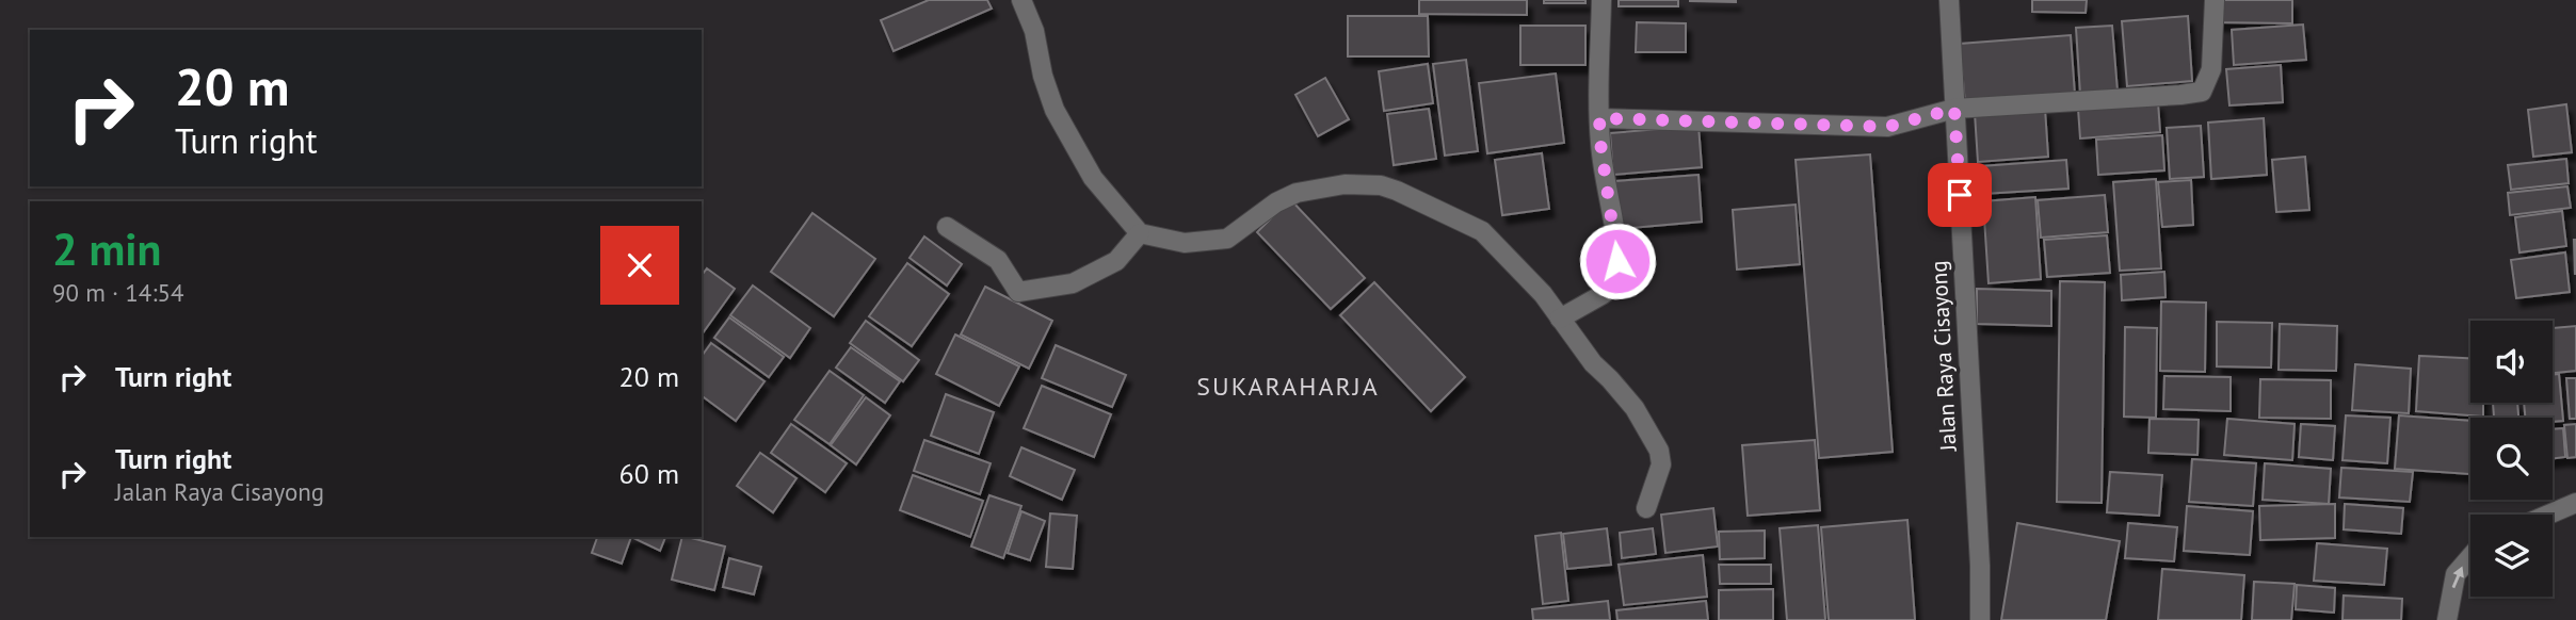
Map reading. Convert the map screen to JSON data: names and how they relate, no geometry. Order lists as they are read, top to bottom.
{
  "streets": {
    "street": ["Jalan Raya Cisayong"]
  },
  "districts": ["SUKARAHARJA"],
  "page": {
    "turn": ["20 m", "Turn right"],
    "heading": ["2 min", "90 m · 14:54"],
    "list": [
      {
        "name": "Turn right",
        "value": "20 m"
      },
      {
        "name": "Turn right",
        "note": "Jalan Raya Cisayong",
        "value": "60 m"
      }
    ]
  }
}
